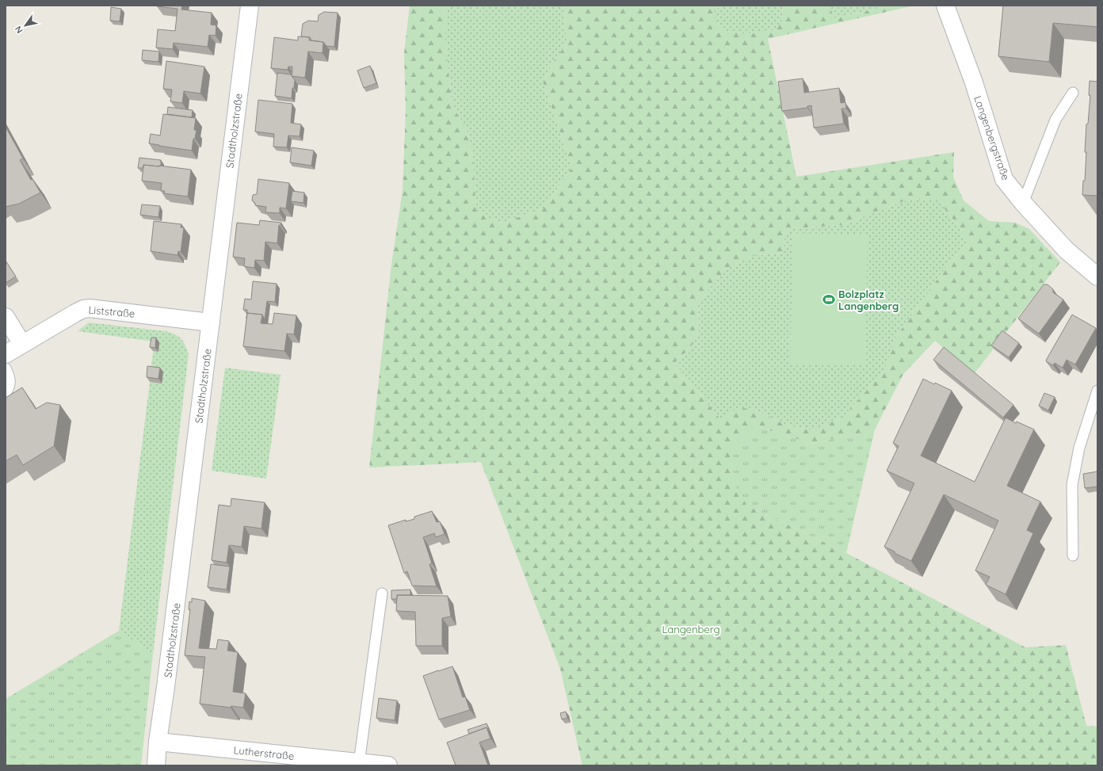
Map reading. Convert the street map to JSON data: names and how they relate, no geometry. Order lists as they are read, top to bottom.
{
  "streets": {
    "street": [
      "Stadtholzstraße",
      "Langenbergstraße",
      "Liststraße",
      "Lutherstraße"
    ]
  },
  "crossings": [
    ["Stadtholzstraße", "Liststraße"],
    ["Stadtholzstraße", "Lutherstraße"]
  ],
  "parks": ["Langenberg"],
  "places": {
    "sports": ["Bolzplatz Langenberg"]
  },
  "north": "bottom left"
}
